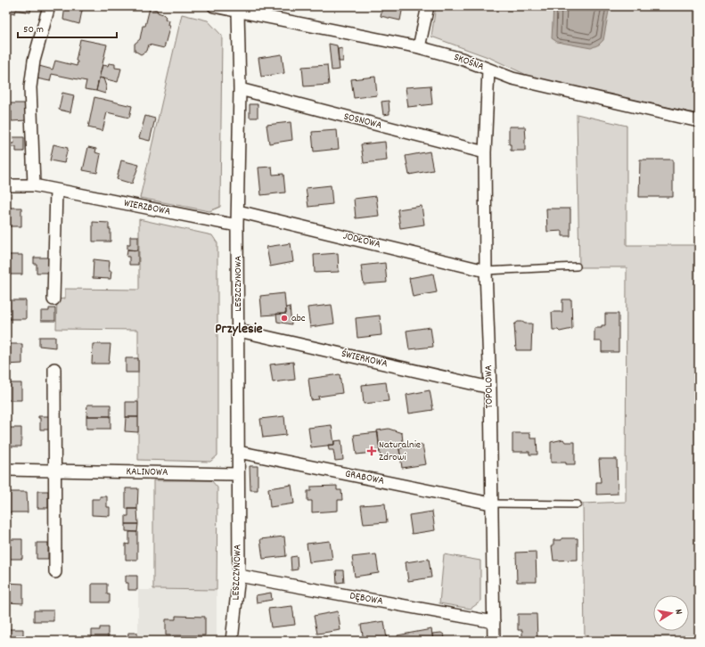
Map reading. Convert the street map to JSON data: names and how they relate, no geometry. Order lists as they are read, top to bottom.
{
  "streets": {
    "street": [
      "SKOŚNA",
      "SOSNOWA",
      "WIERZBOWA",
      "JODŁOWA",
      "LESZCZYNOWA",
      "ŚWIERKOWA",
      "TOPOLOWA",
      "KALINOWA",
      "GRABOWA",
      "DĘBOWA"
    ]
  },
  "crossings": [
    ["SKOŚNA", "LESZCZYNOWA"],
    ["SKOŚNA", "TOPOLOWA"],
    ["SOSNOWA", "LESZCZYNOWA"],
    ["SOSNOWA", "TOPOLOWA"],
    ["WIERZBOWA", "LESZCZYNOWA"],
    ["JODŁOWA", "LESZCZYNOWA"],
    ["JODŁOWA", "TOPOLOWA"],
    ["LESZCZYNOWA", "ŚWIERKOWA"],
    ["LESZCZYNOWA", "KALINOWA"],
    ["LESZCZYNOWA", "GRABOWA"],
    ["LESZCZYNOWA", "DĘBOWA"],
    ["ŚWIERKOWA", "TOPOLOWA"],
    ["TOPOLOWA", "GRABOWA"],
    ["TOPOLOWA", "DĘBOWA"]
  ],
  "districts": ["Przylesie"],
  "places": {
    "other": ["abc"],
    "health": ["Naturalnie Zdrowi"]
  },
  "scale_bar": "50 m",
  "north": "right"
}
